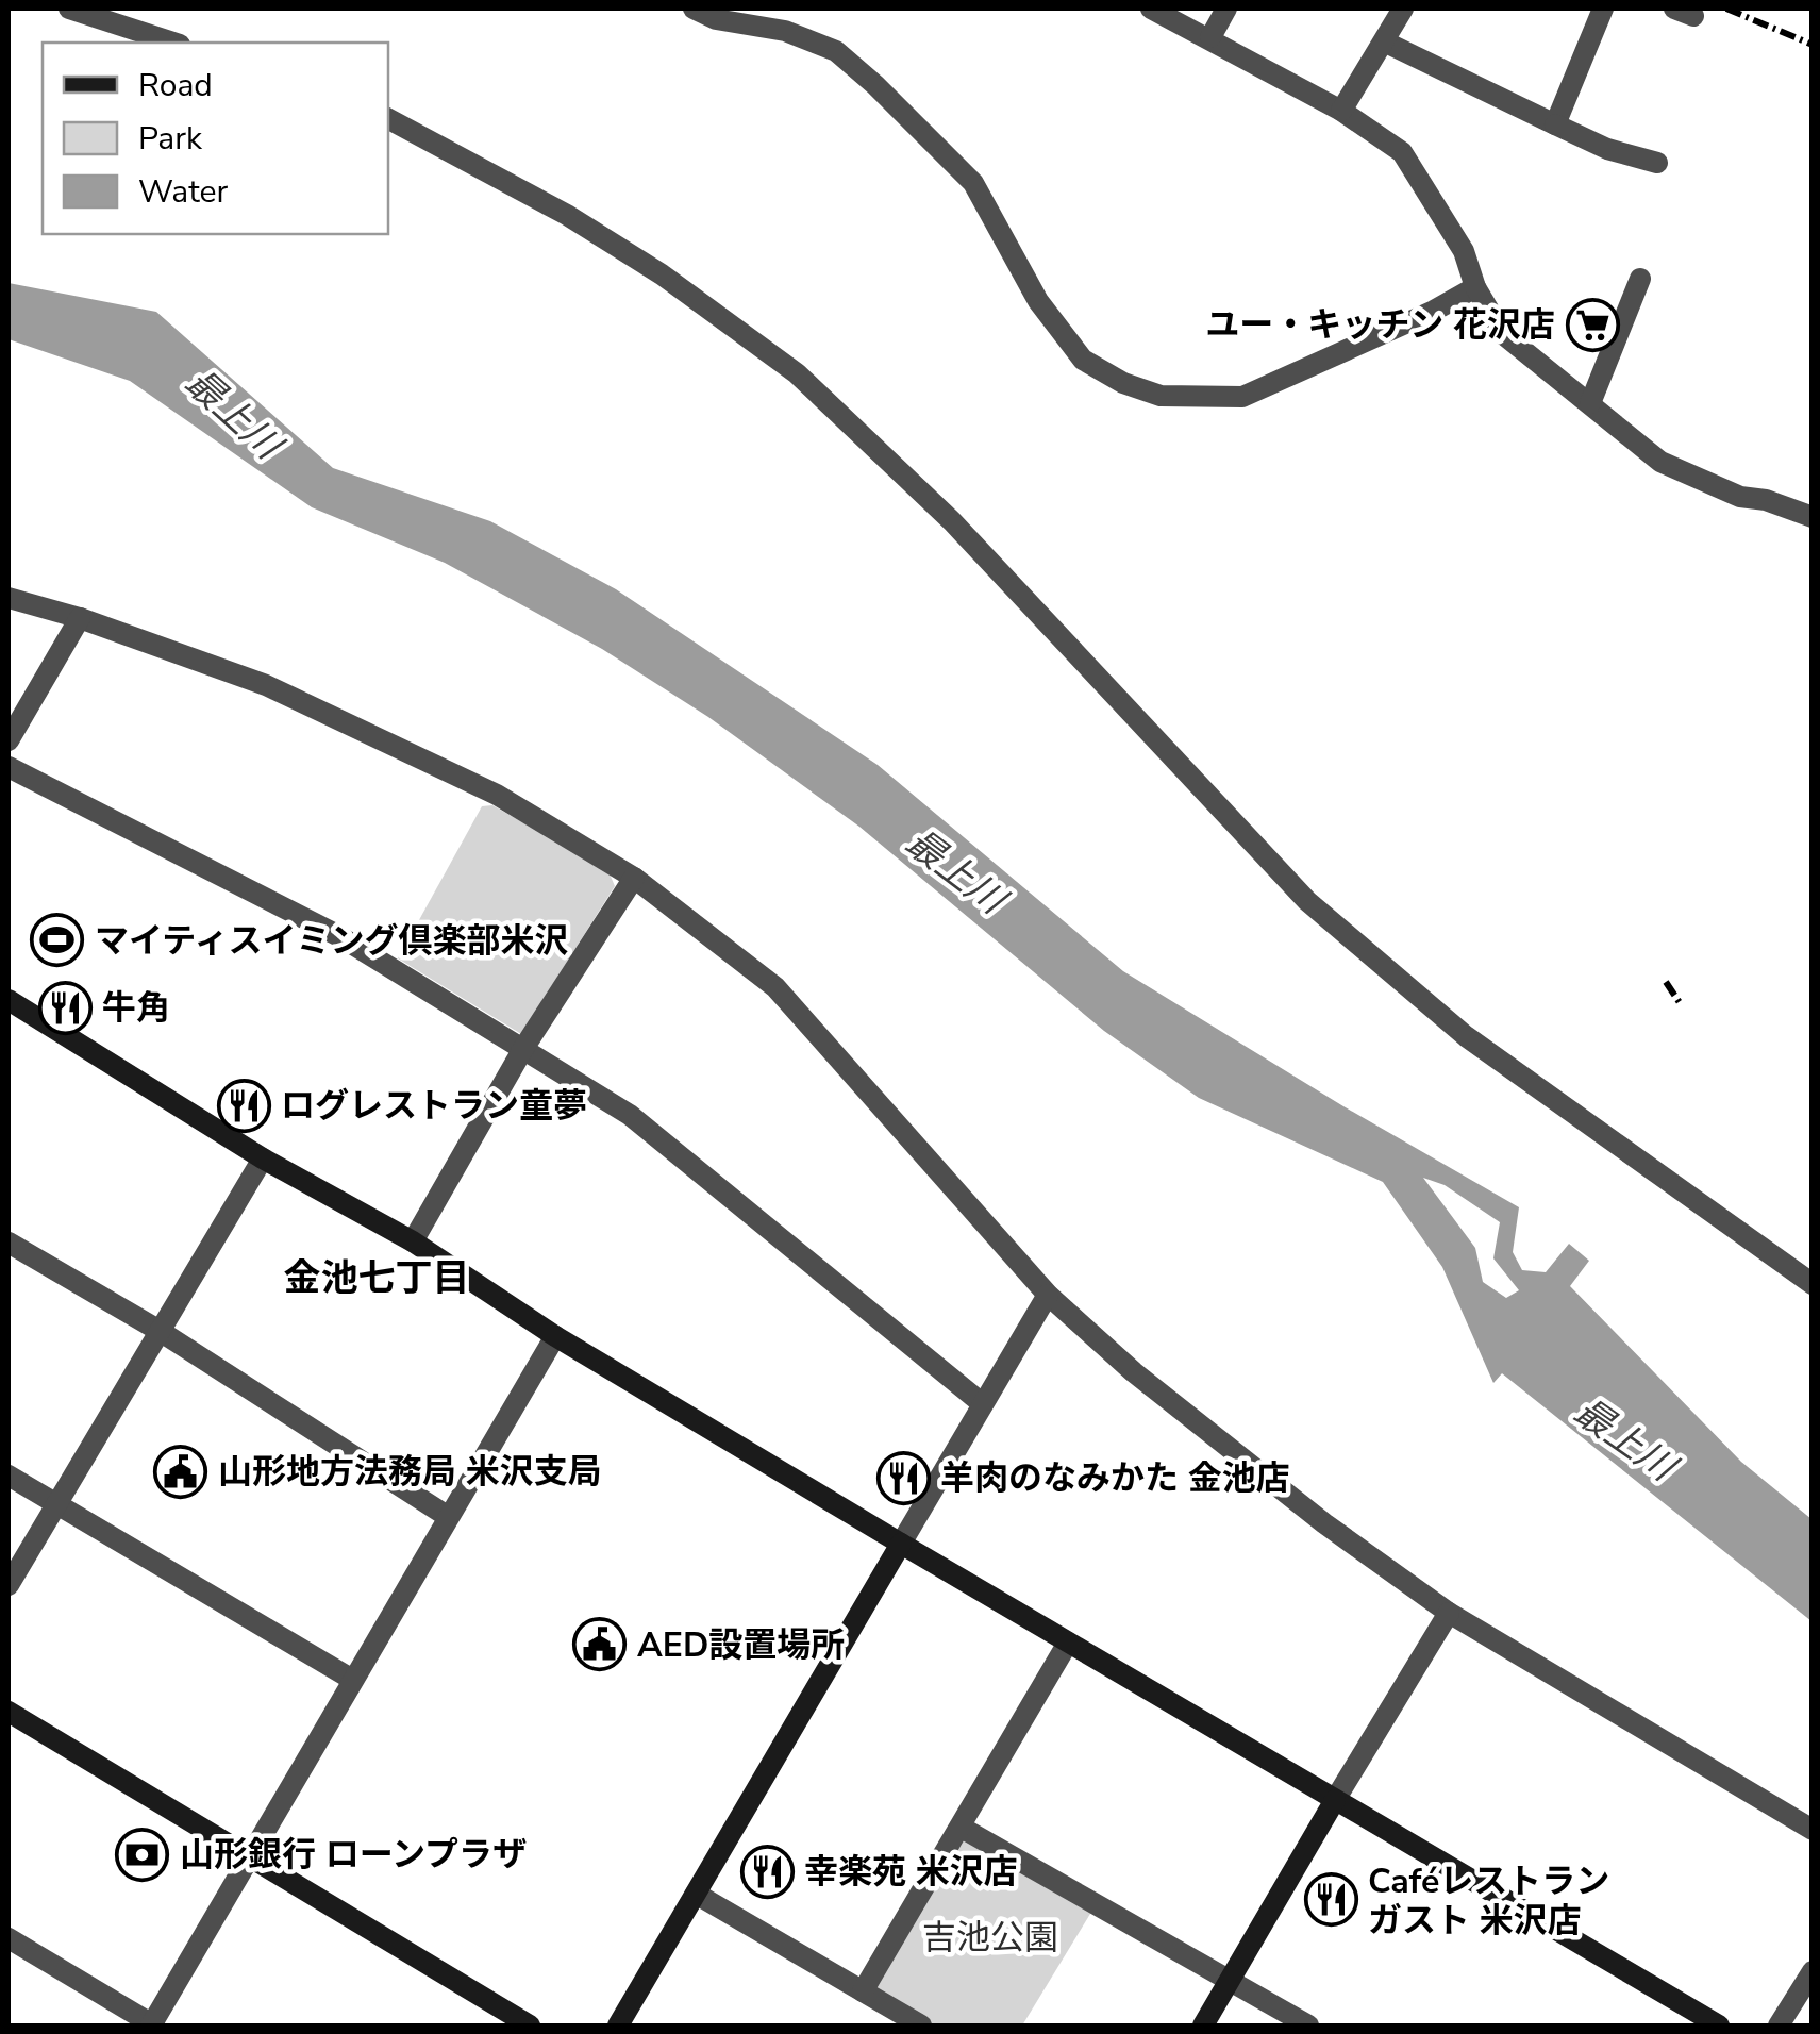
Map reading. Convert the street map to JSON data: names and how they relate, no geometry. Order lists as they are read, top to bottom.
{
  "districts": ["金池七丁目"],
  "water": ["最上川"],
  "parks": ["吉池公園"],
  "places": {
    "supermarket": ["ユー・キッチン 花沢店"],
    "sports": ["マイティスイミング倶楽部米沢"],
    "restaurant": [
      "牛角",
      "ログレストラン童夢",
      "羊肉のなみかた 金池店",
      "幸楽苑 米沢店",
      "Caféレストラン ガスト 米沢店"
    ],
    "public building": ["山形地方法務局 米沢支局", "AED設置場所"],
    "bank": ["山形銀行 ローンプラザ"]
  },
  "legend": ["Road", "Park", "Water"]
}
